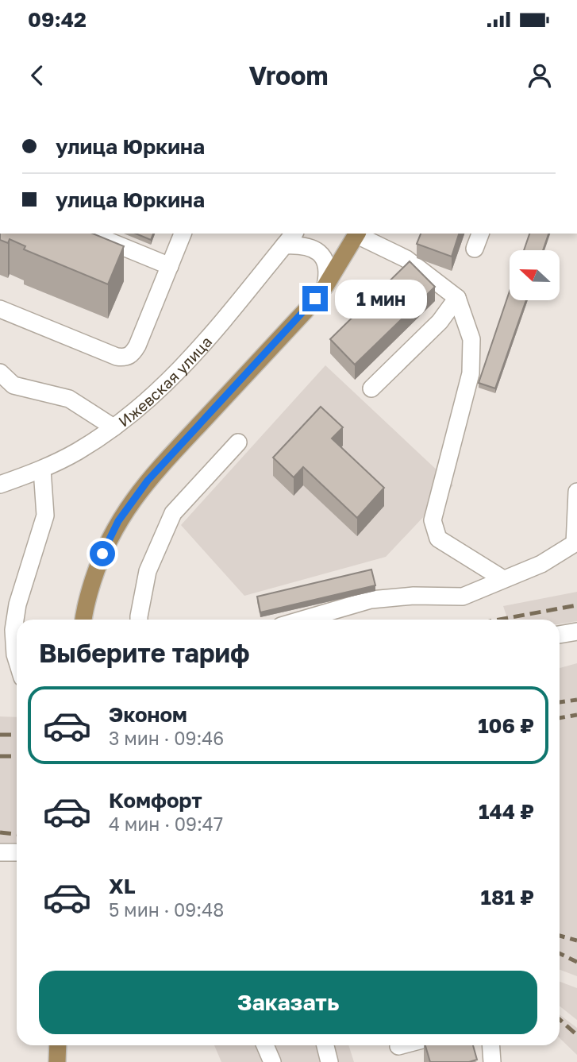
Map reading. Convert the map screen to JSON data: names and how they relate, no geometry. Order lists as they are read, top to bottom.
{
  "streets": {
    "street": ["Ижевская улица"]
  },
  "north": "left",
  "page": {
    "status": "09:42",
    "header": "Vroom",
    "banner": ["улица Юркина", "улица Юркина"],
    "bubble": "1 мин",
    "heading": "Выберите тариф",
    "list": [
      {
        "name": "Эконом",
        "note": "3 мин · 09:46",
        "value": "106 ₽"
      },
      {
        "name": "Комфорт",
        "note": "4 мин · 09:47",
        "value": "144 ₽"
      },
      {
        "name": "XL",
        "note": "5 мин · 09:48",
        "value": "181 ₽"
      }
    ],
    "buttons": "Заказать"
  }
}
